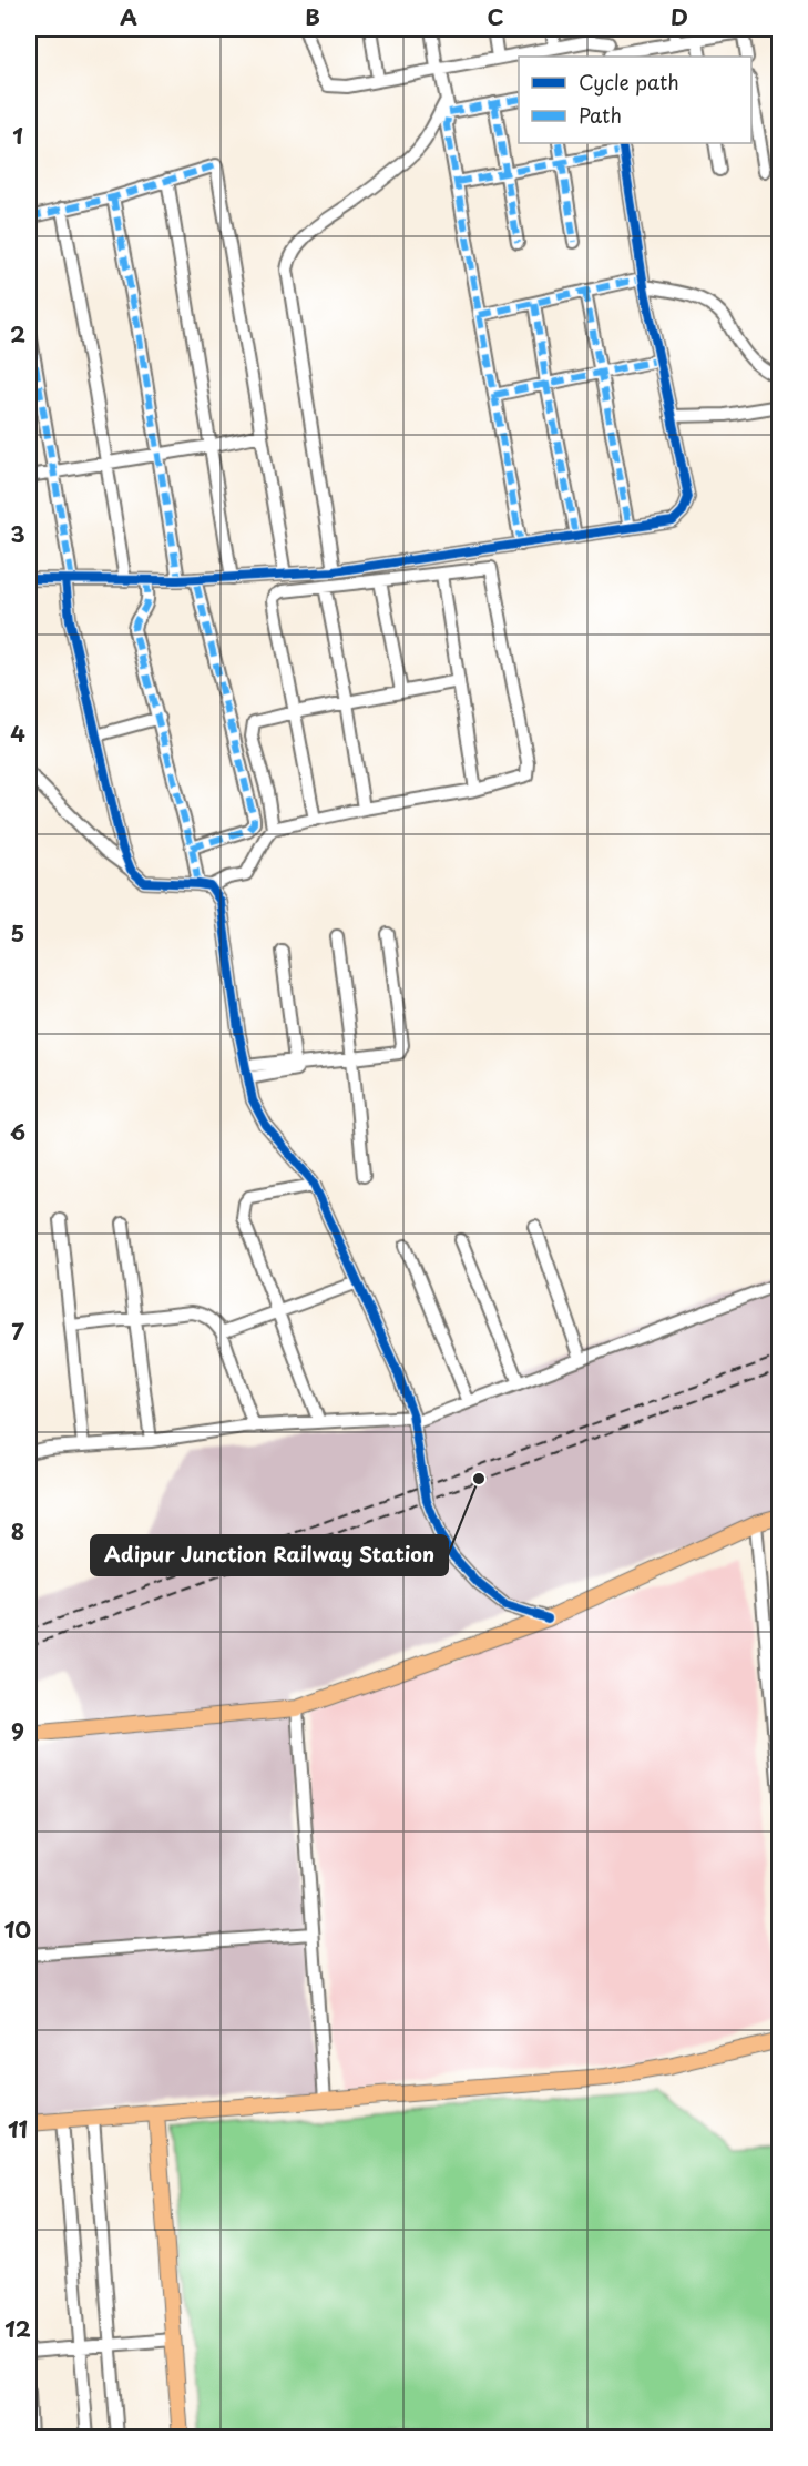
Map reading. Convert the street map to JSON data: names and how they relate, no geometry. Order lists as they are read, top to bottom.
{
  "places": ["Adipur Junction Railway Station"],
  "legend": ["Cycle path", "Path"],
  "grid": {
    "columns": [
      "A",
      "B",
      "C",
      "D"
    ],
    "rows": [
      "1",
      "2",
      "3",
      "4",
      "5",
      "6",
      "7",
      "8",
      "9",
      "10",
      "11",
      "12"
    ]
  }
}
